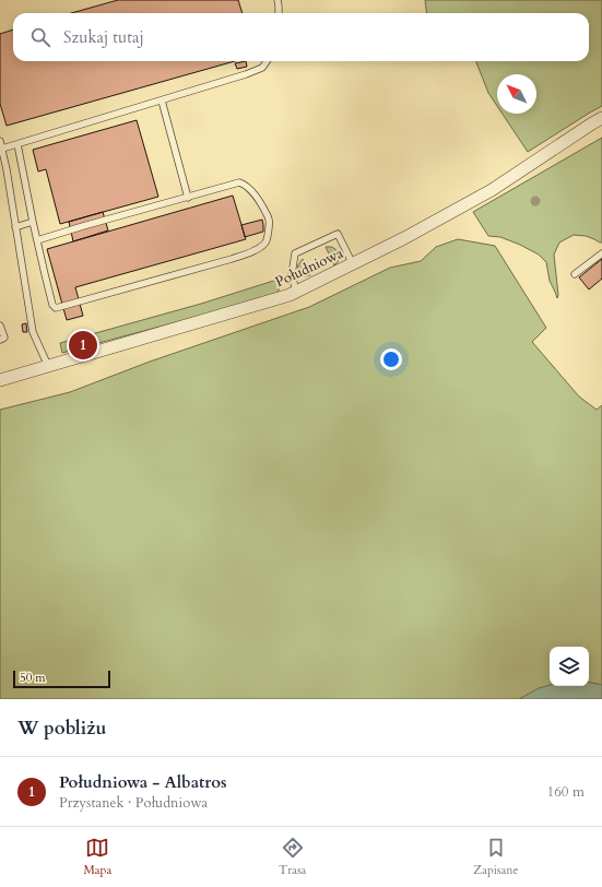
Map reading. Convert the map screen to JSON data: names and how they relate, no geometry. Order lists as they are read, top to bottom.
{
  "streets": {
    "street": ["Południowa"]
  },
  "scale_bar": "50 m",
  "north": "top left",
  "page": {
    "search": "Szukaj tutaj",
    "pins": "1",
    "scale": "50 m",
    "heading": "W pobliżu",
    "list": [
      {
        "mark": "1",
        "name": "Południowa - Albatros",
        "note": "Przystanek · Południowa",
        "value": "160 m"
      }
    ],
    "nav": ["Mapa", "Trasa", "Zapisane"]
  }
}
